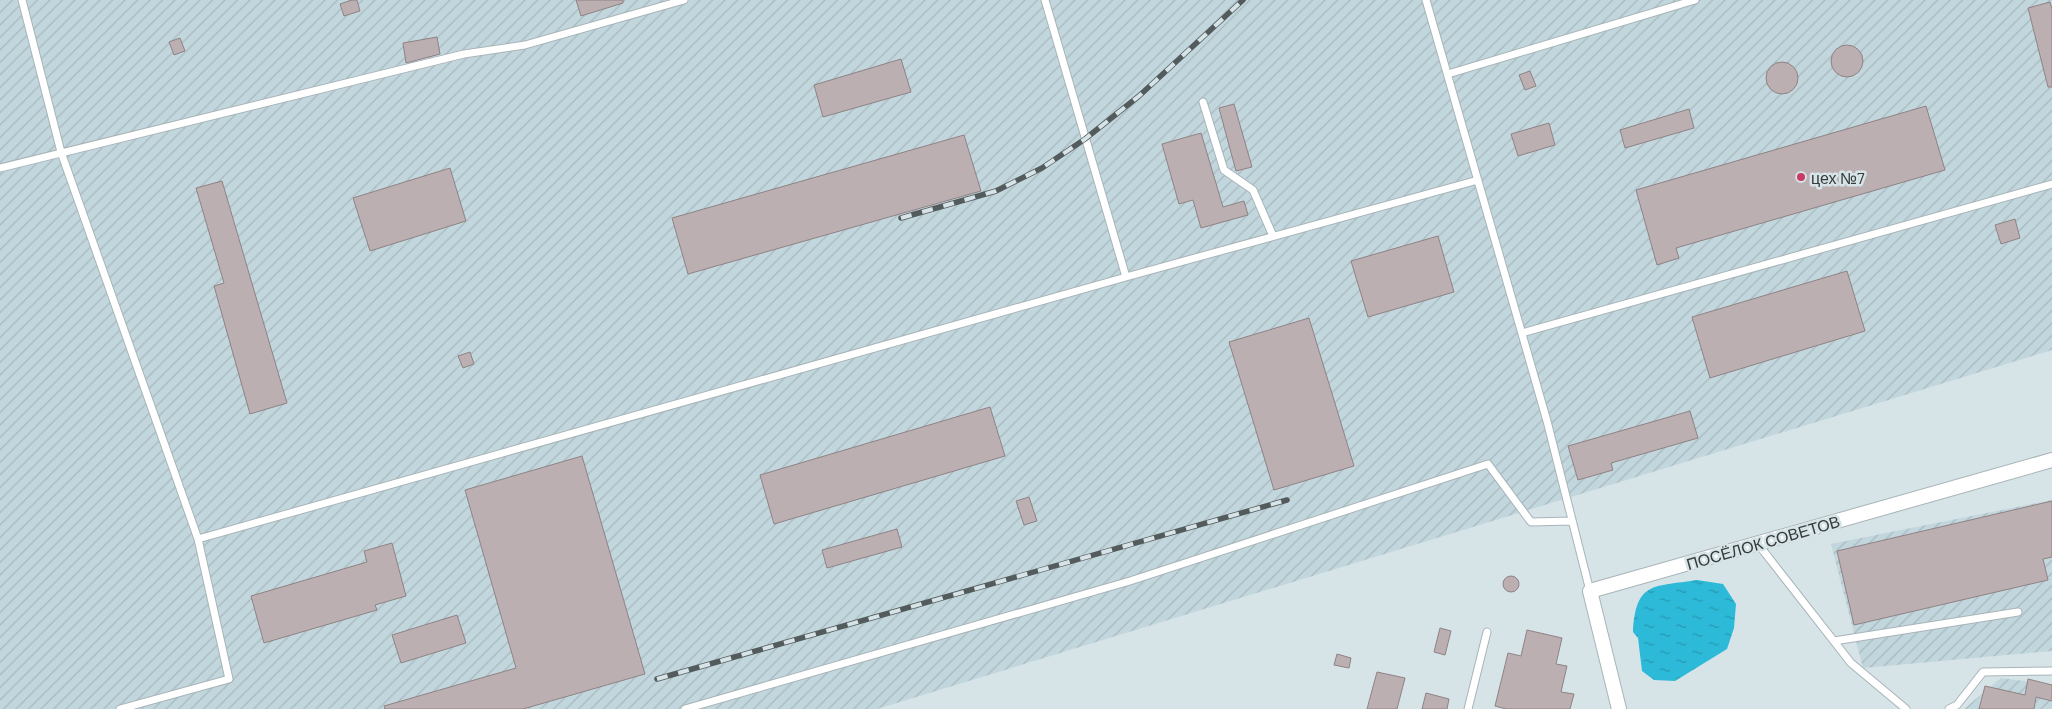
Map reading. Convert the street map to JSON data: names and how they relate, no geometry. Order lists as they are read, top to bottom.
{
  "streets": {
    "street": ["ПОСЁЛОК СОВЕТОВ"]
  },
  "places": ["цех №7"]
}
